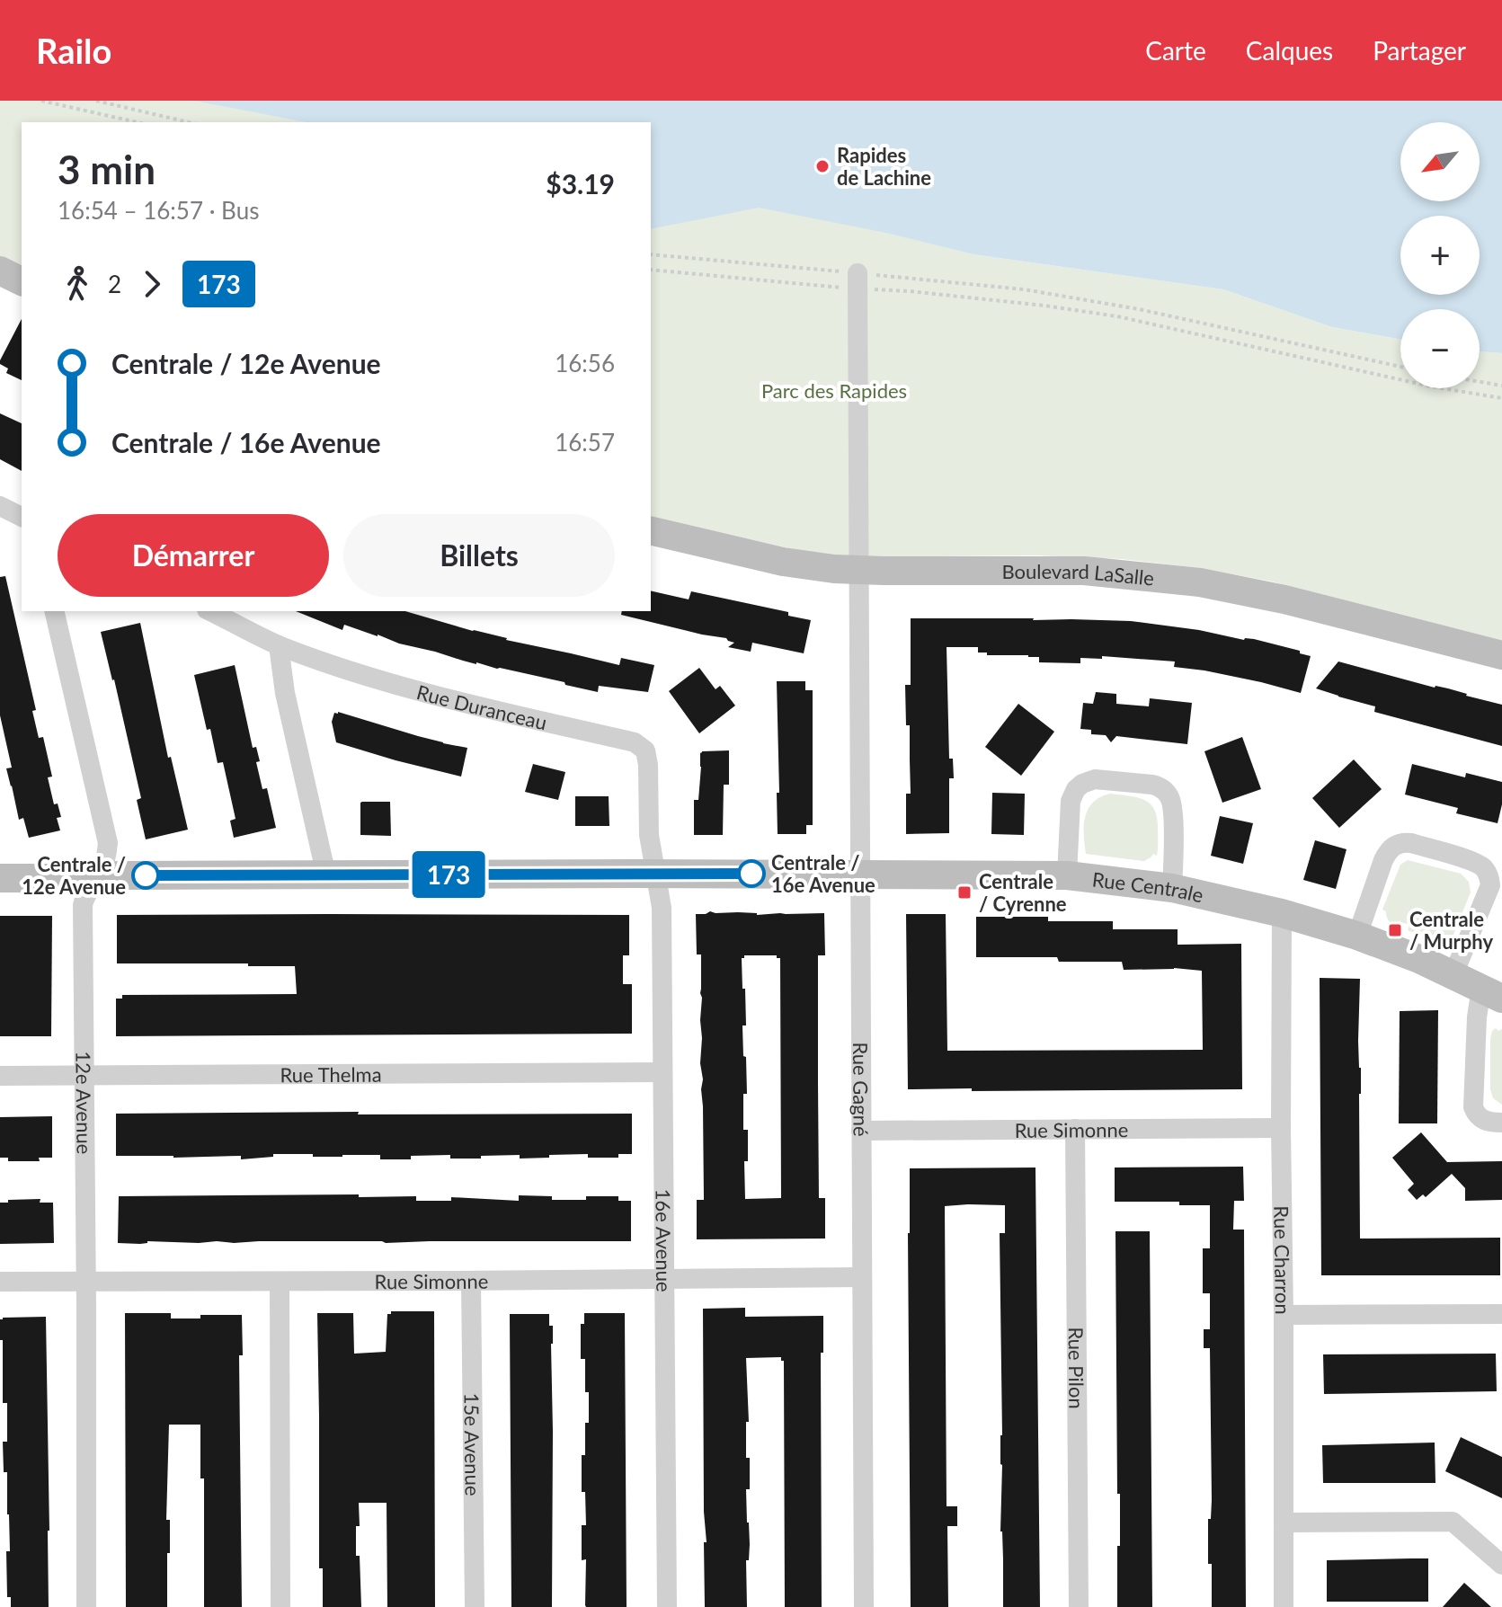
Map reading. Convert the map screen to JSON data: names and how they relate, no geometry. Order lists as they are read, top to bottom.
{
  "streets": {
    "street": [
      "Boulevard LaSalle",
      "Rue Duranceau",
      "Rue Centrale",
      "Rue Thelma",
      "Rue Gagné",
      "12e Avenue",
      "Rue Simonne",
      "16e Avenue",
      "Rue Charron",
      "Rue Pilon",
      "15e Avenue"
    ]
  },
  "crossings": [
    ["Boulevard LaSalle", "Rue Gagné"],
    ["Rue Duranceau", "Rue Centrale"],
    ["Rue Duranceau", "16e Avenue"],
    ["Rue Centrale", "Rue Gagné"],
    ["Rue Centrale", "12e Avenue"],
    ["Rue Centrale", "16e Avenue"],
    ["Rue Centrale", "Rue Charron"],
    ["Rue Thelma", "12e Avenue"],
    ["Rue Thelma", "16e Avenue"],
    ["Rue Gagné", "Rue Simonne"],
    ["12e Avenue", "Rue Simonne"],
    ["Rue Simonne", "16e Avenue"],
    ["Rue Simonne", "Rue Charron"],
    ["Rue Simonne", "Rue Pilon"],
    ["Rue Simonne", "15e Avenue"]
  ],
  "parks": ["Parc des Rapides"],
  "places": {
    "other": ["Rapides de Lachine", "Centrale / 16e Avenue", "Centrale / 12e Avenue"],
    "transit": ["Centrale / Cyrenne", "Centrale / Murphy"]
  },
  "lines": ["bus line 173"],
  "north": "bottom left",
  "page": {
    "header": "Railo",
    "nav": ["Carte", "Calques", "Partager"],
    "on_map": "173",
    "map_buttons": ["+", "−"],
    "heading": ["3 min", "16:54 – 16:57 · Bus", "$3.19"],
    "legs": ["2", "173"],
    "list": [
      {
        "name": "Centrale / 12e Avenue",
        "value": "16:56"
      },
      {
        "name": "Centrale / 16e Avenue",
        "value": "16:57"
      }
    ],
    "buttons": ["Démarrer", "Billets"]
  }
}
